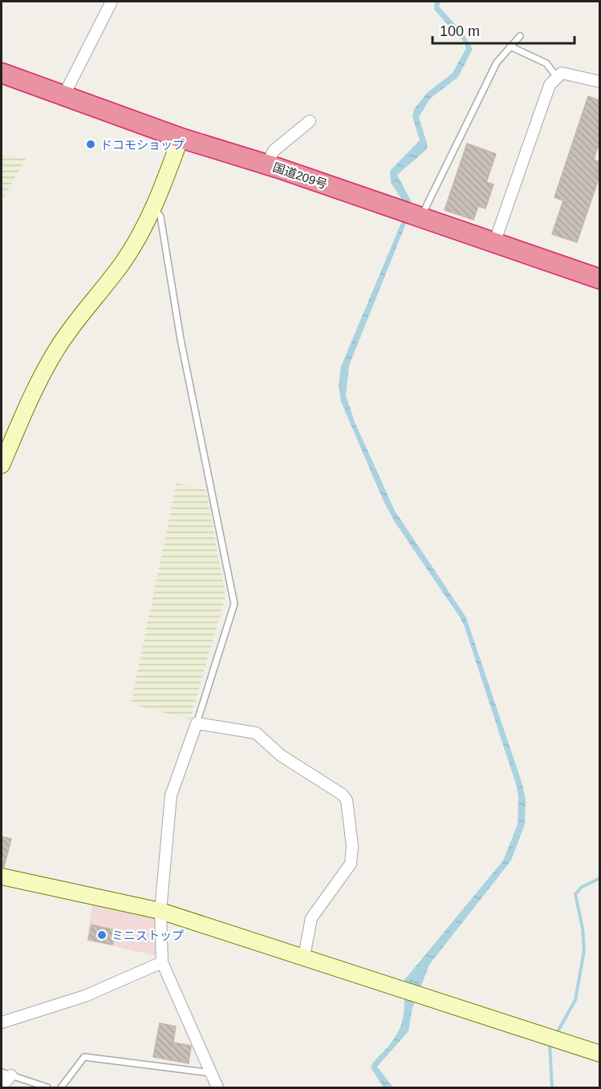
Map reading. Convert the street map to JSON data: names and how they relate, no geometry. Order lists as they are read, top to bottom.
{
  "streets": {
    "highway": ["国道209号"]
  },
  "places": ["ドコモショップ", "ミニストップ"],
  "scale_bar": "100 m"
}
